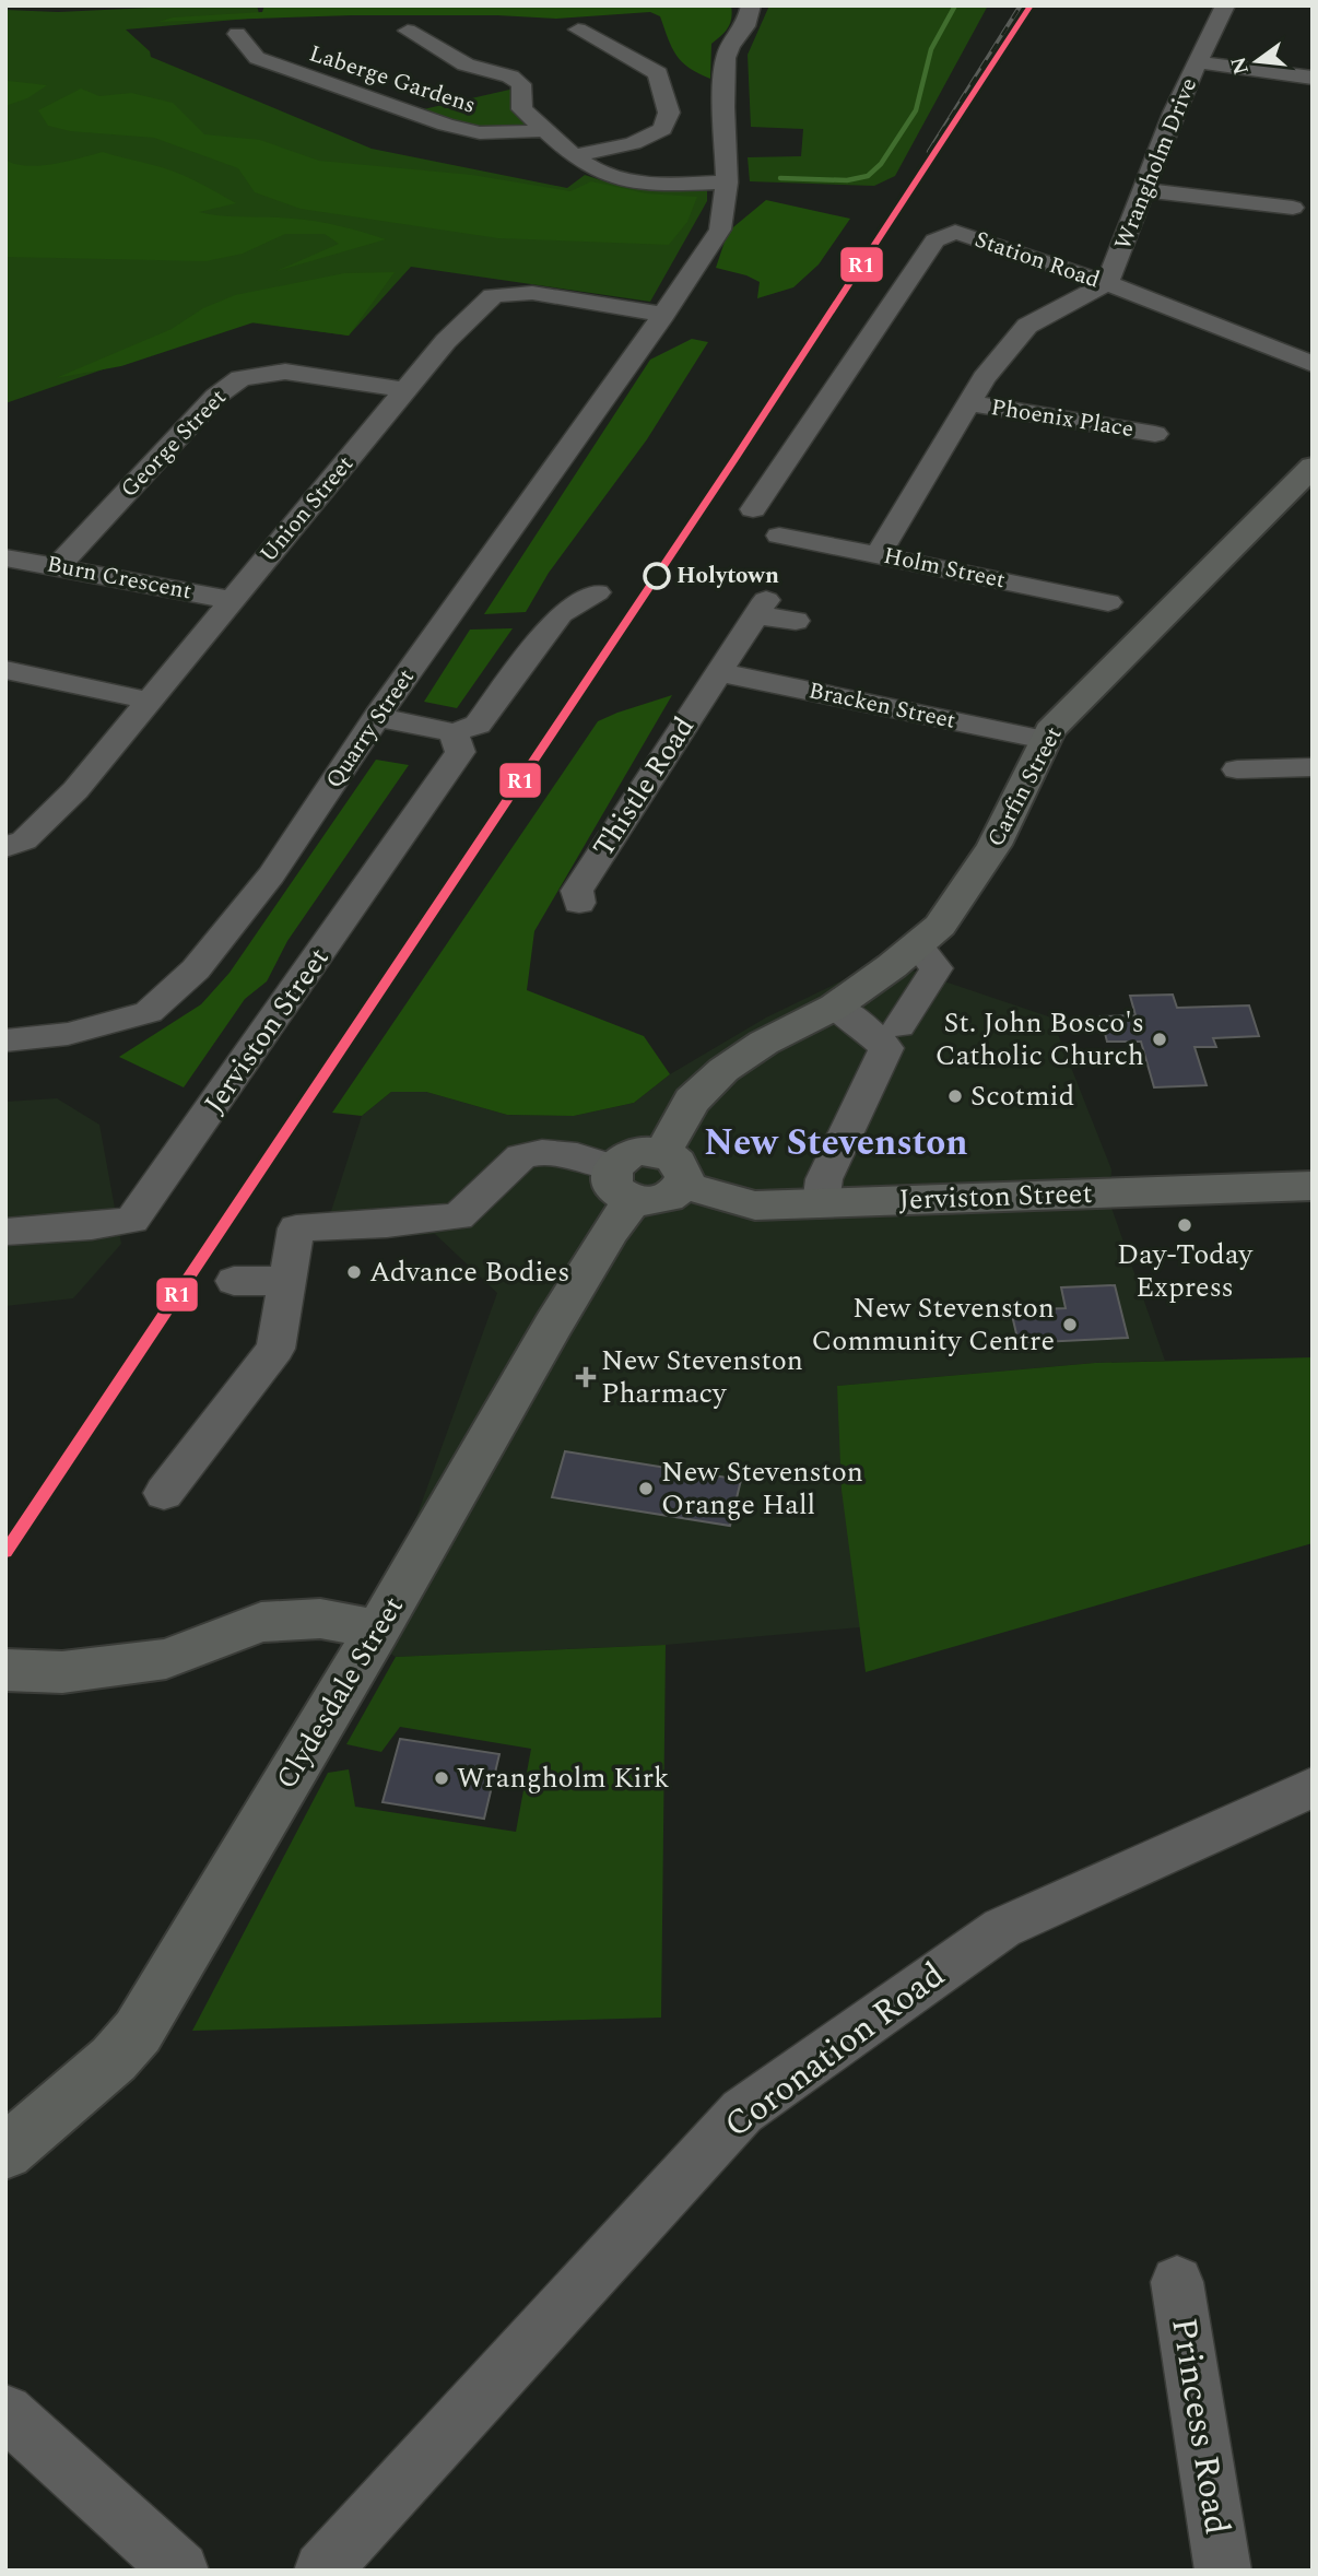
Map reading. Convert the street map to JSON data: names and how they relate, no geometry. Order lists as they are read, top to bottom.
{
  "streets": {
    "main road": ["Carfin Street", "Jerviston Street", "Clydesdale Street"],
    "street": [
      "Laberge Gardens",
      "Wrangholm Drive",
      "Station Road",
      "Phoenix Place",
      "George Street",
      "Union Street",
      "Holm Street",
      "Burn Crescent",
      "Bracken Street",
      "Quarry Street",
      "Thistle Road",
      "Coronation Road",
      "Princess Road"
    ]
  },
  "crossings": [
    ["Wrangholm Drive", "Station Road"],
    ["Wrangholm Drive", "Phoenix Place"],
    ["Wrangholm Drive", "Holm Street"],
    ["George Street", "Union Street"],
    ["George Street", "Burn Crescent"],
    ["Union Street", "Burn Crescent"],
    ["Union Street", "Quarry Street"],
    ["Bracken Street", "Thistle Road"],
    ["Bracken Street", "Carfin Street"],
    ["Carfin Street", "Jerviston Street"]
  ],
  "districts": ["New Stevenston"],
  "places": {
    "other": [
      "Holytown",
      "St. John Bosco's Catholic Church",
      "Scotmid",
      "Day-Today Express",
      "Advance Bodies",
      "New Stevenston Community Centre",
      "New Stevenston Orange Hall",
      "Wrangholm Kirk"
    ],
    "health": ["New Stevenston Pharmacy"]
  },
  "lines": ["transit line R1"],
  "north": "left"
}
